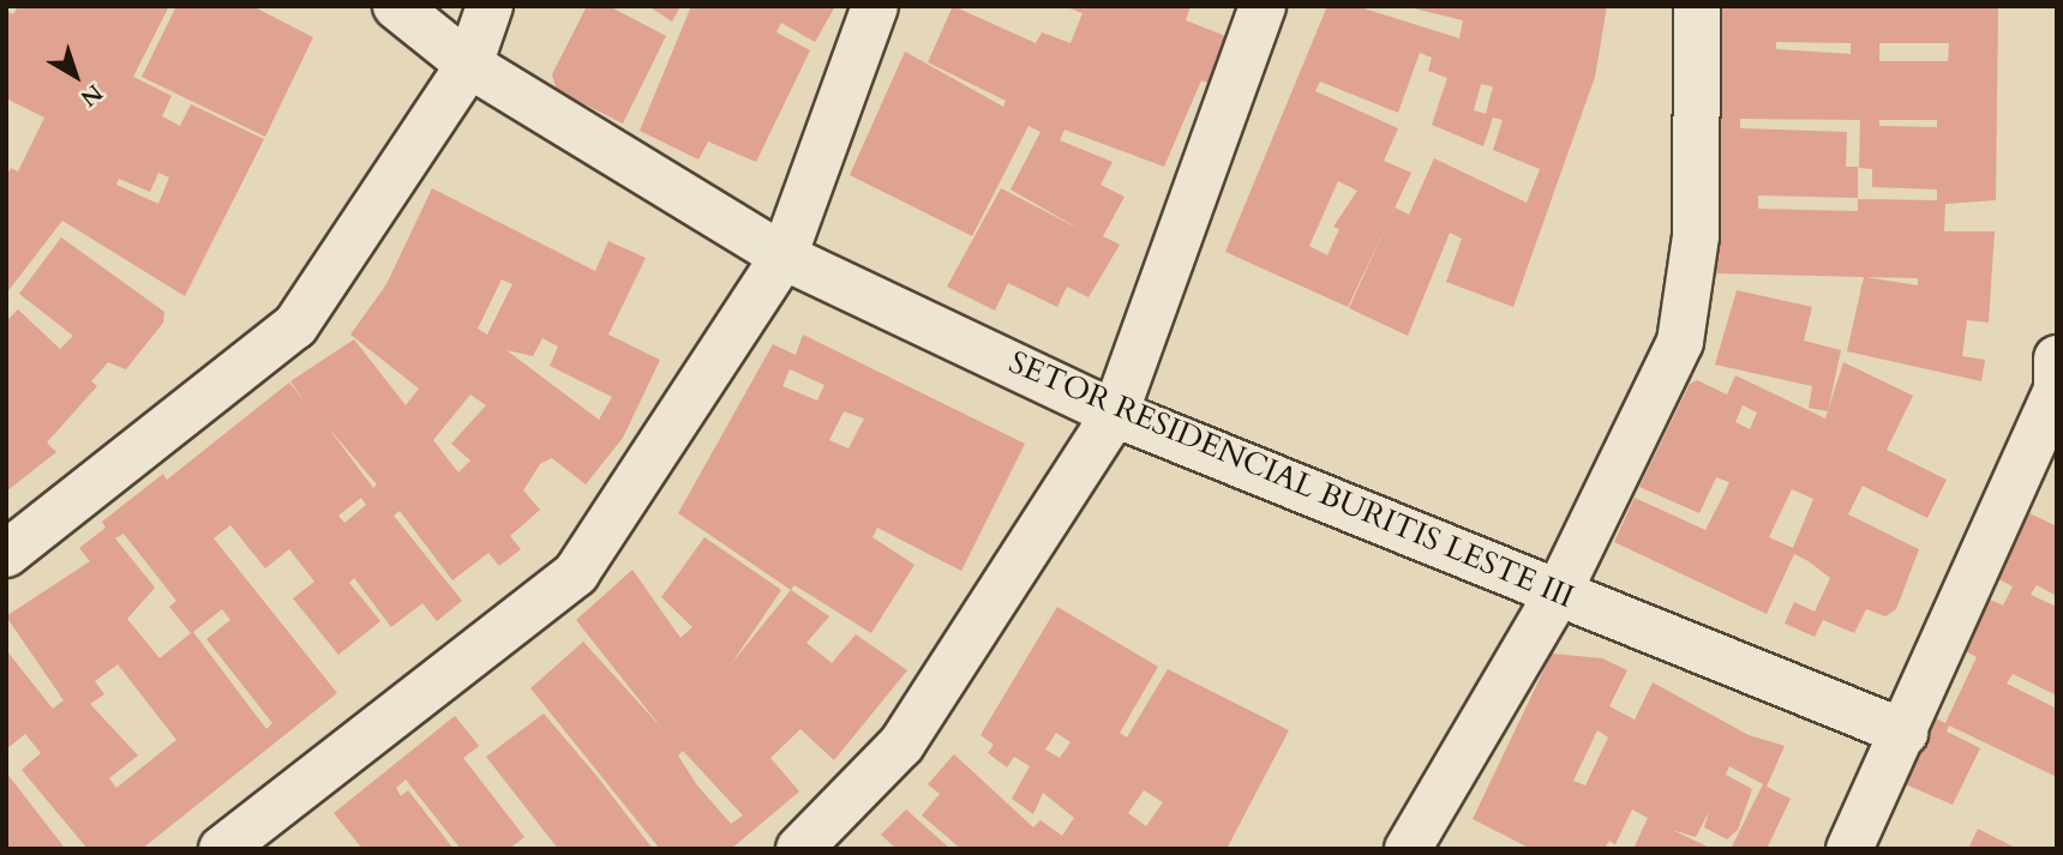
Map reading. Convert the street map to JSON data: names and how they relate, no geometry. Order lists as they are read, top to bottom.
{
  "streets": {
    "street": ["SETOR RESIDENCIAL BURITIS LESTE III"]
  },
  "north": "bottom right"
}
